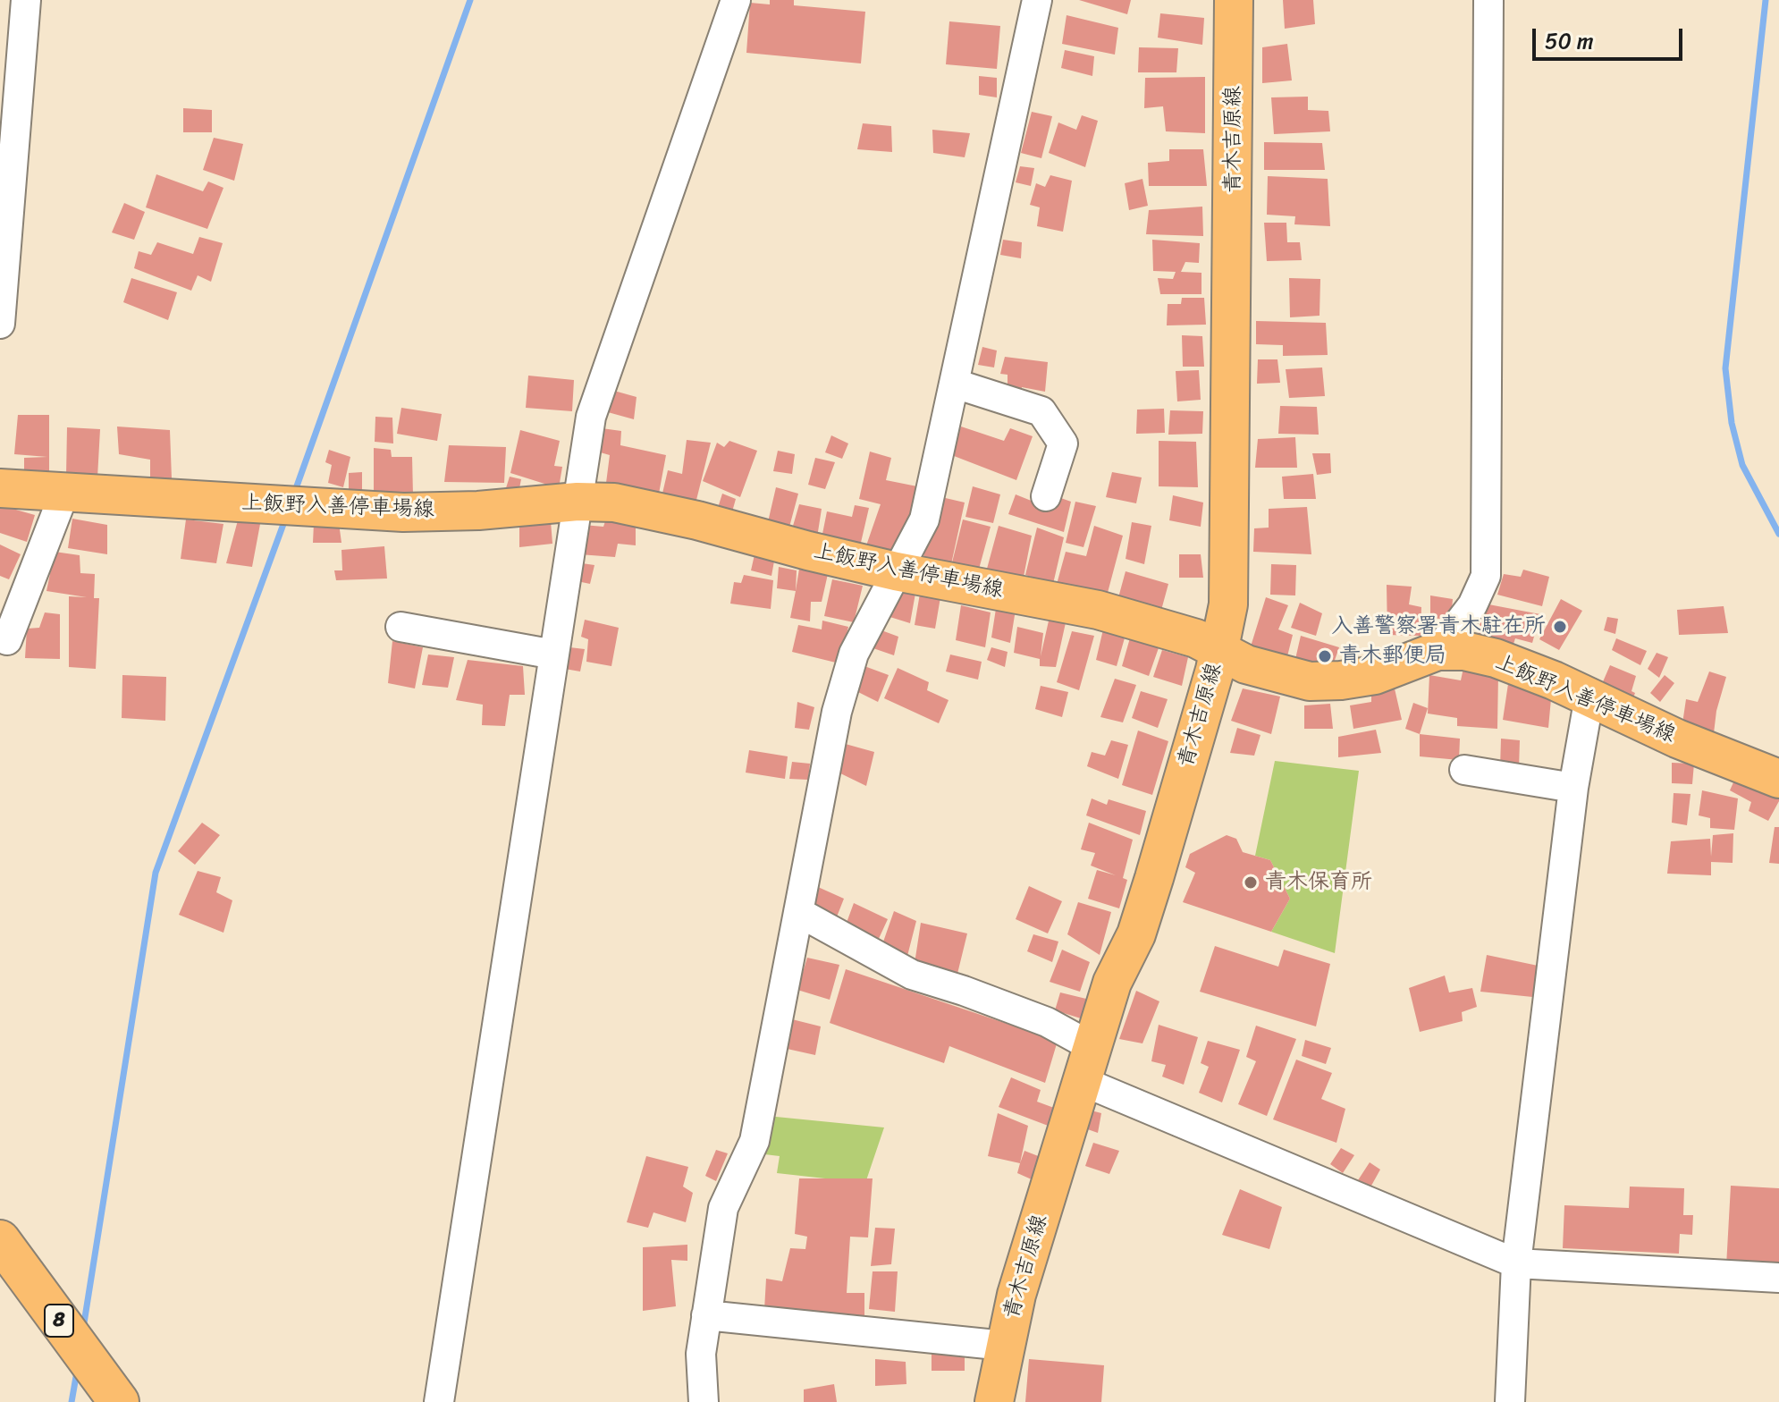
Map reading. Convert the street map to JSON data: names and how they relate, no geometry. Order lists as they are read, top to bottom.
{
  "streets": {
    "highway": ["8"],
    "main road": ["青木吉原線", "上飯野入善停車場線"]
  },
  "crossings": [
    ["青木吉原線", "上飯野入善停車場線"]
  ],
  "places": ["入善警察署青木駐在所", "青木郵便局", "青木保育所"],
  "scale_bar": "50 m"
}
